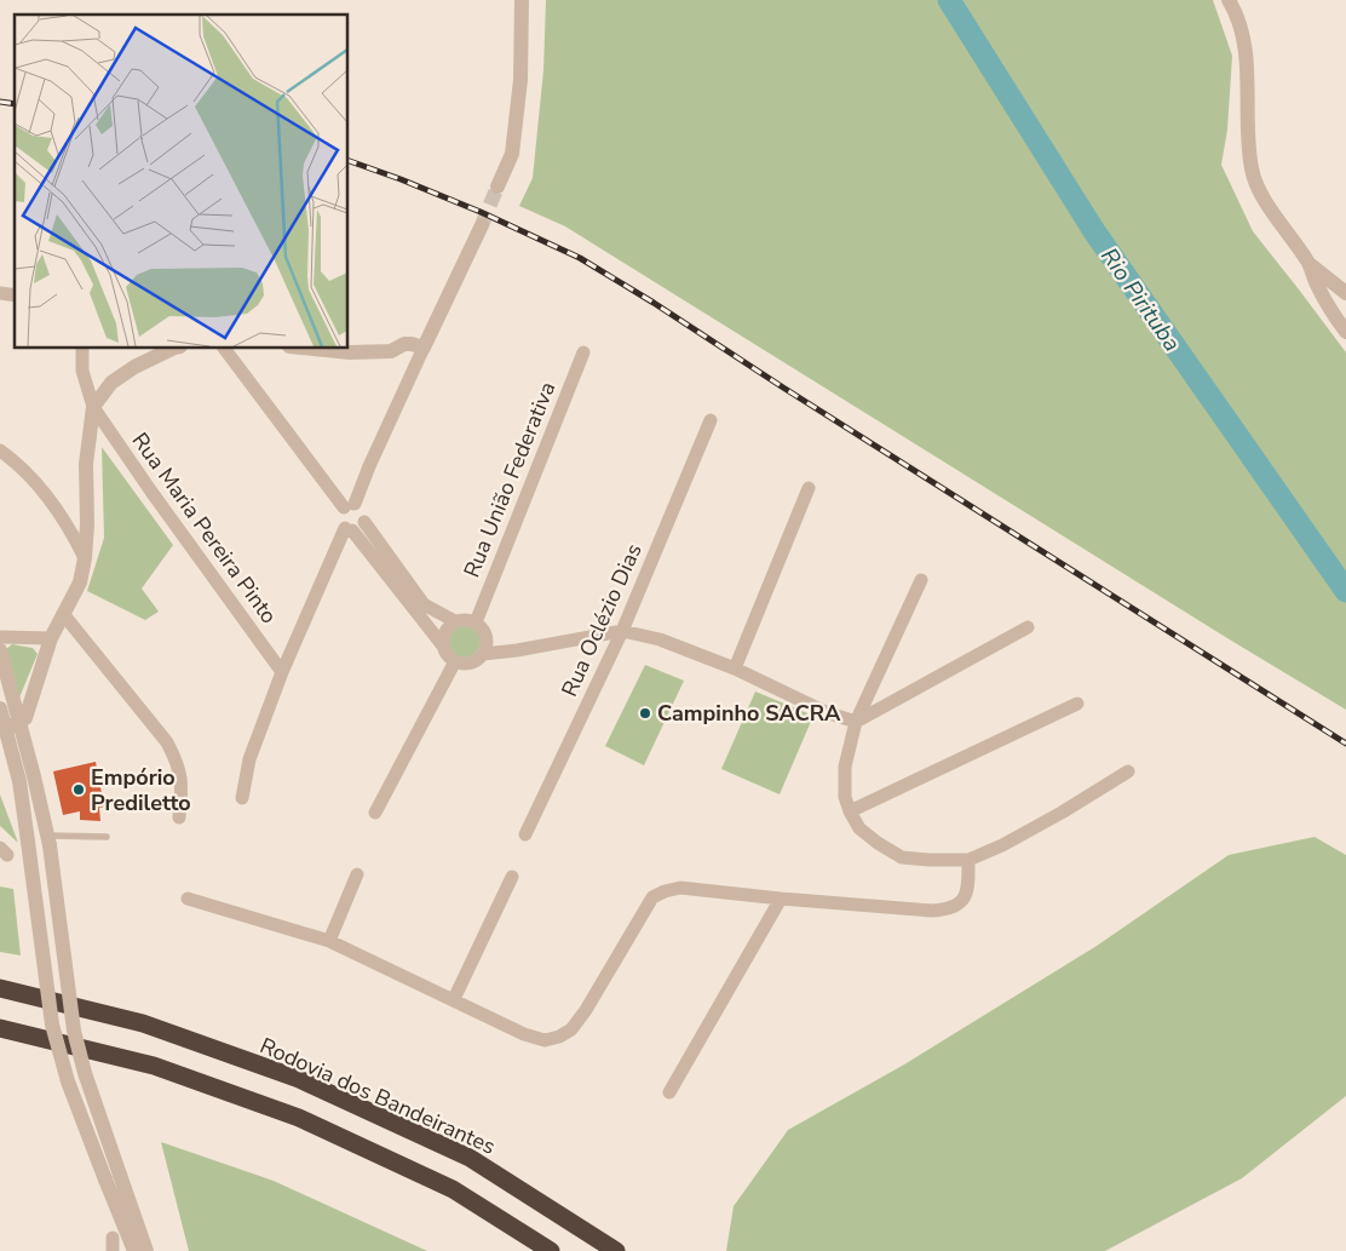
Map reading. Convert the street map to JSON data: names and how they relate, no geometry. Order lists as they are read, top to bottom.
{
  "streets": {
    "highway": ["Rodovia dos Bandeirantes"],
    "street": ["Rua União Federativa", "Rua Maria Pereira Pinto", "Rua Oclézio Dias"]
  },
  "water": ["Rio Pirituba"],
  "places": ["Campinho SACRA", "Empório Prediletto"]
}
